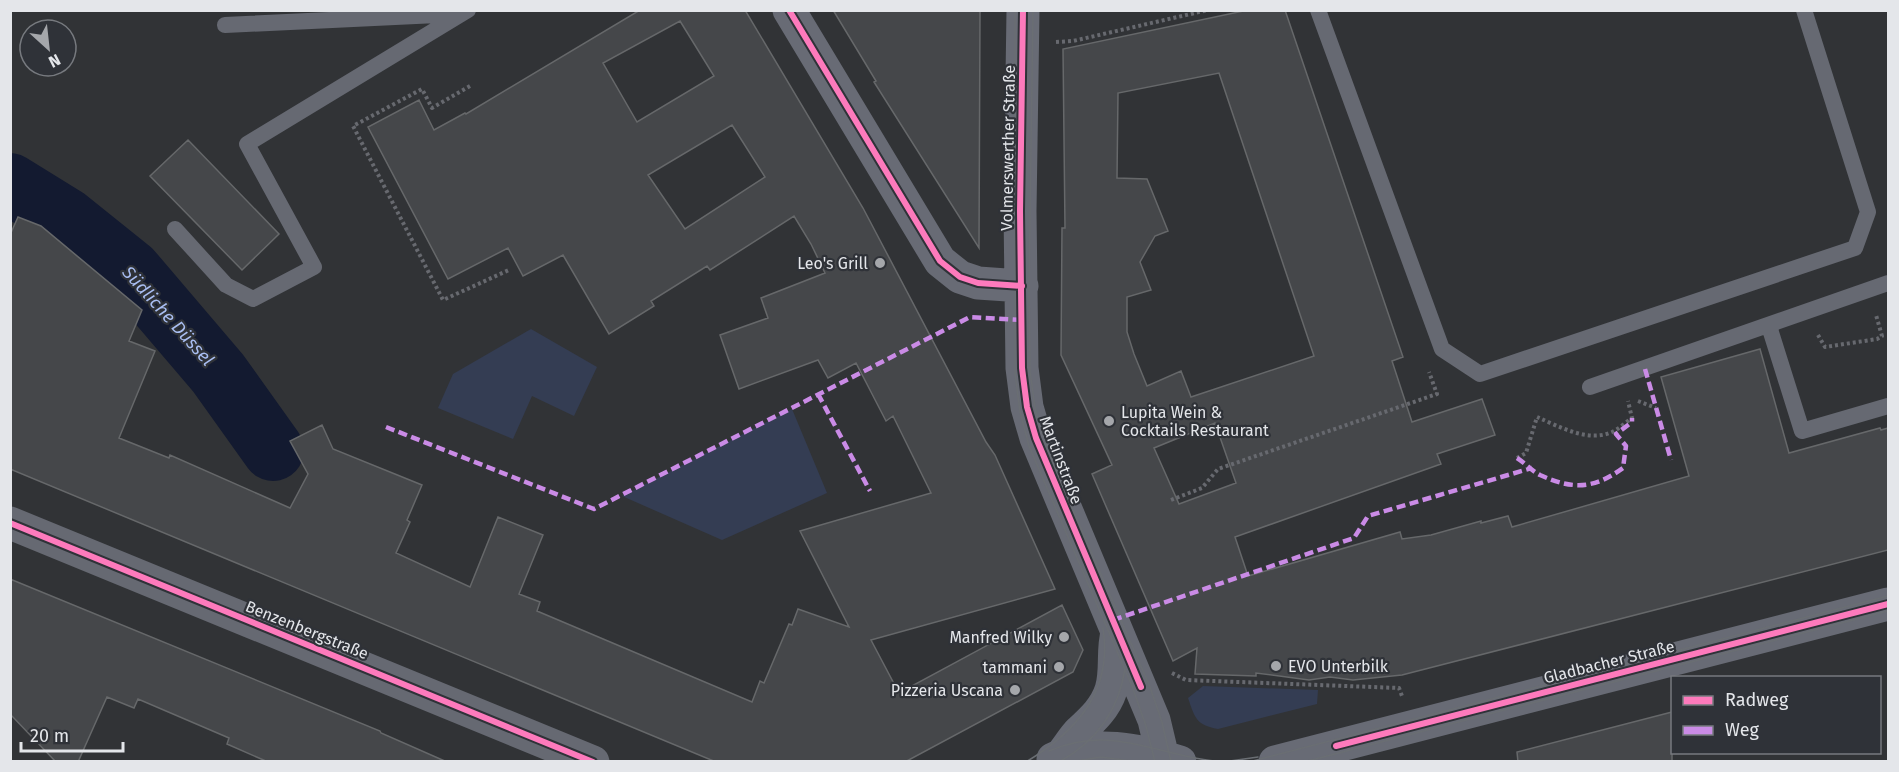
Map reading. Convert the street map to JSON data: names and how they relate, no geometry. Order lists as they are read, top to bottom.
{
  "streets": {
    "street": [
      "Volmerswerther Straße",
      "Martinstraße",
      "Benzenbergstraße",
      "Gladbacher Straße"
    ]
  },
  "crossings": [
    ["Volmerswerther Straße", "Martinstraße"]
  ],
  "water": ["Südliche Düssel"],
  "places": [
    "Leo's Grill",
    "Lupita Wein & Cocktails Restaurant",
    "Manfred Wilky",
    "EVO Unterbilk",
    "tammani",
    "Pizzeria Uscana"
  ],
  "legend": ["Radweg", "Weg"],
  "scale_bar": "20 m",
  "north": "bottom right"
}
